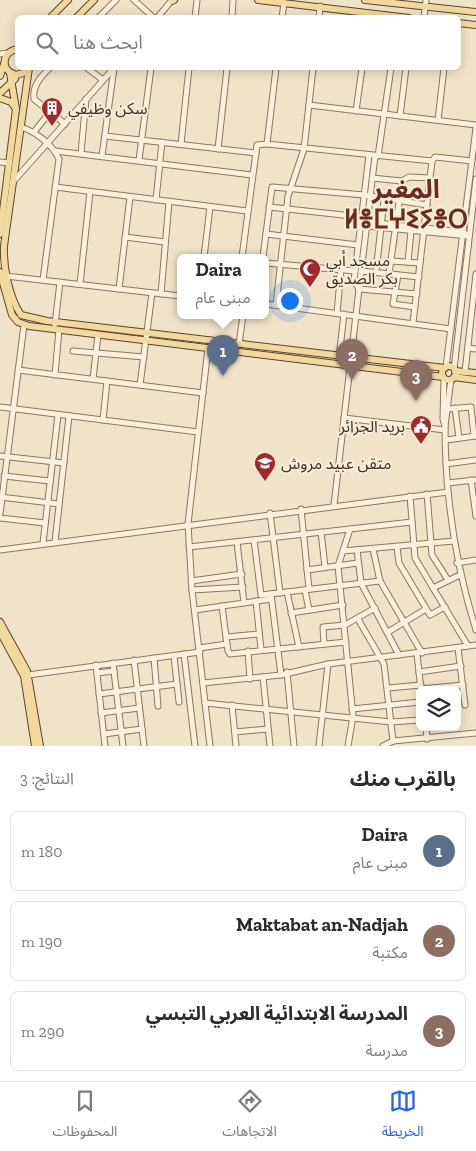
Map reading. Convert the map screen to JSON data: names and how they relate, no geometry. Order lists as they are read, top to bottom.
{
  "districts": ["المغير ⵍⴻⵎⵖⵉⵢⴻⵔ"],
  "places": {
    "building": ["سكن وظيفي"],
    "mosque": ["مسجد أبي بكر الصديق"],
    "public building": ["بريد الجزائر"],
    "school or university": ["متقن عبيد مروش"]
  },
  "page": {
    "search": "ابحث هنا",
    "popup": ["Daira", "مبنى عام"],
    "pins": ["1", "2", "3"],
    "heading": ["بالقرب منك", "النتائج: 3"],
    "list": [
      {
        "mark": "1",
        "name": "Daira",
        "note": "مبنى عام",
        "value": "180 m"
      },
      {
        "mark": "2",
        "name": "Maktabat an-Nadjah",
        "note": "مكتبة",
        "value": "190 m"
      },
      {
        "mark": "3",
        "name": "المدرسة الابتدائية العربي التبسي",
        "note": "مدرسة",
        "value": "290 m"
      }
    ],
    "nav": ["الخريطة", "الاتجاهات", "المحفوظات"]
  }
}
